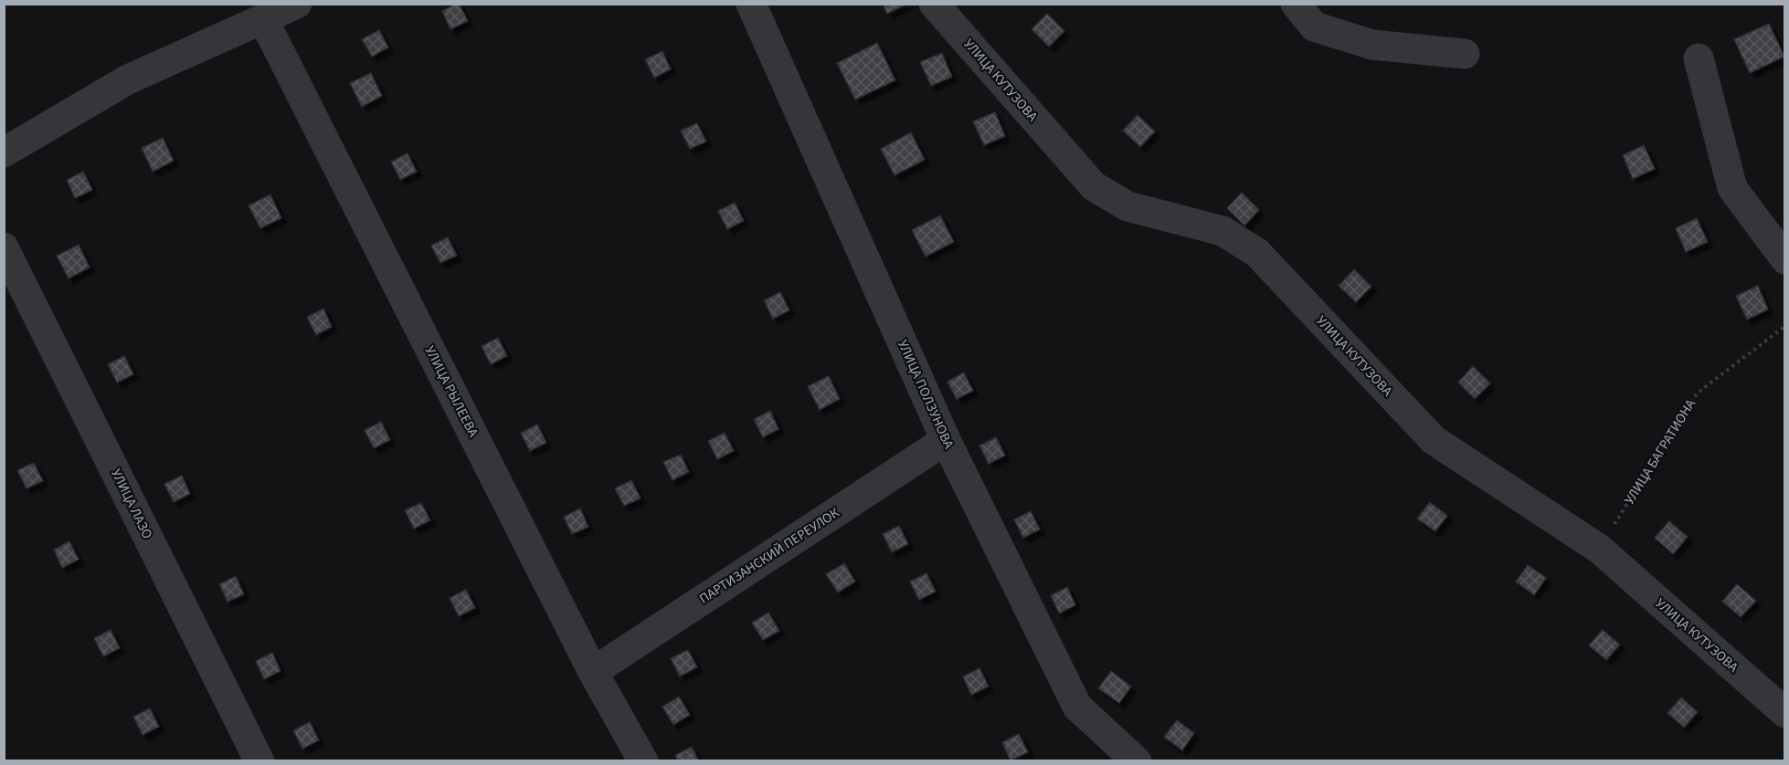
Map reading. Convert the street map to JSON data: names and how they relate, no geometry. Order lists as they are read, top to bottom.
{
  "streets": {
    "street": [
      "УЛИЦА КУТУЗОВА",
      "УЛИЦА РЫЛЕЕВА",
      "УЛИЦА ПОЛЗУНОВА",
      "УЛИЦА ЛАЗО",
      "ПАРТИЗАНСКИЙ ПЕРЕУЛОК"
    ],
    "path": ["УЛИЦА БАГРАТИОНА"]
  },
  "crossings": [
    ["УЛИЦА КУТУЗОВА", "УЛИЦА БАГРАТИОНА"],
    ["УЛИЦА РЫЛЕЕВА", "ПАРТИЗАНСКИЙ ПЕРЕУЛОК"],
    ["УЛИЦА ПОЛЗУНОВА", "ПАРТИЗАНСКИЙ ПЕРЕУЛОК"]
  ]
}
